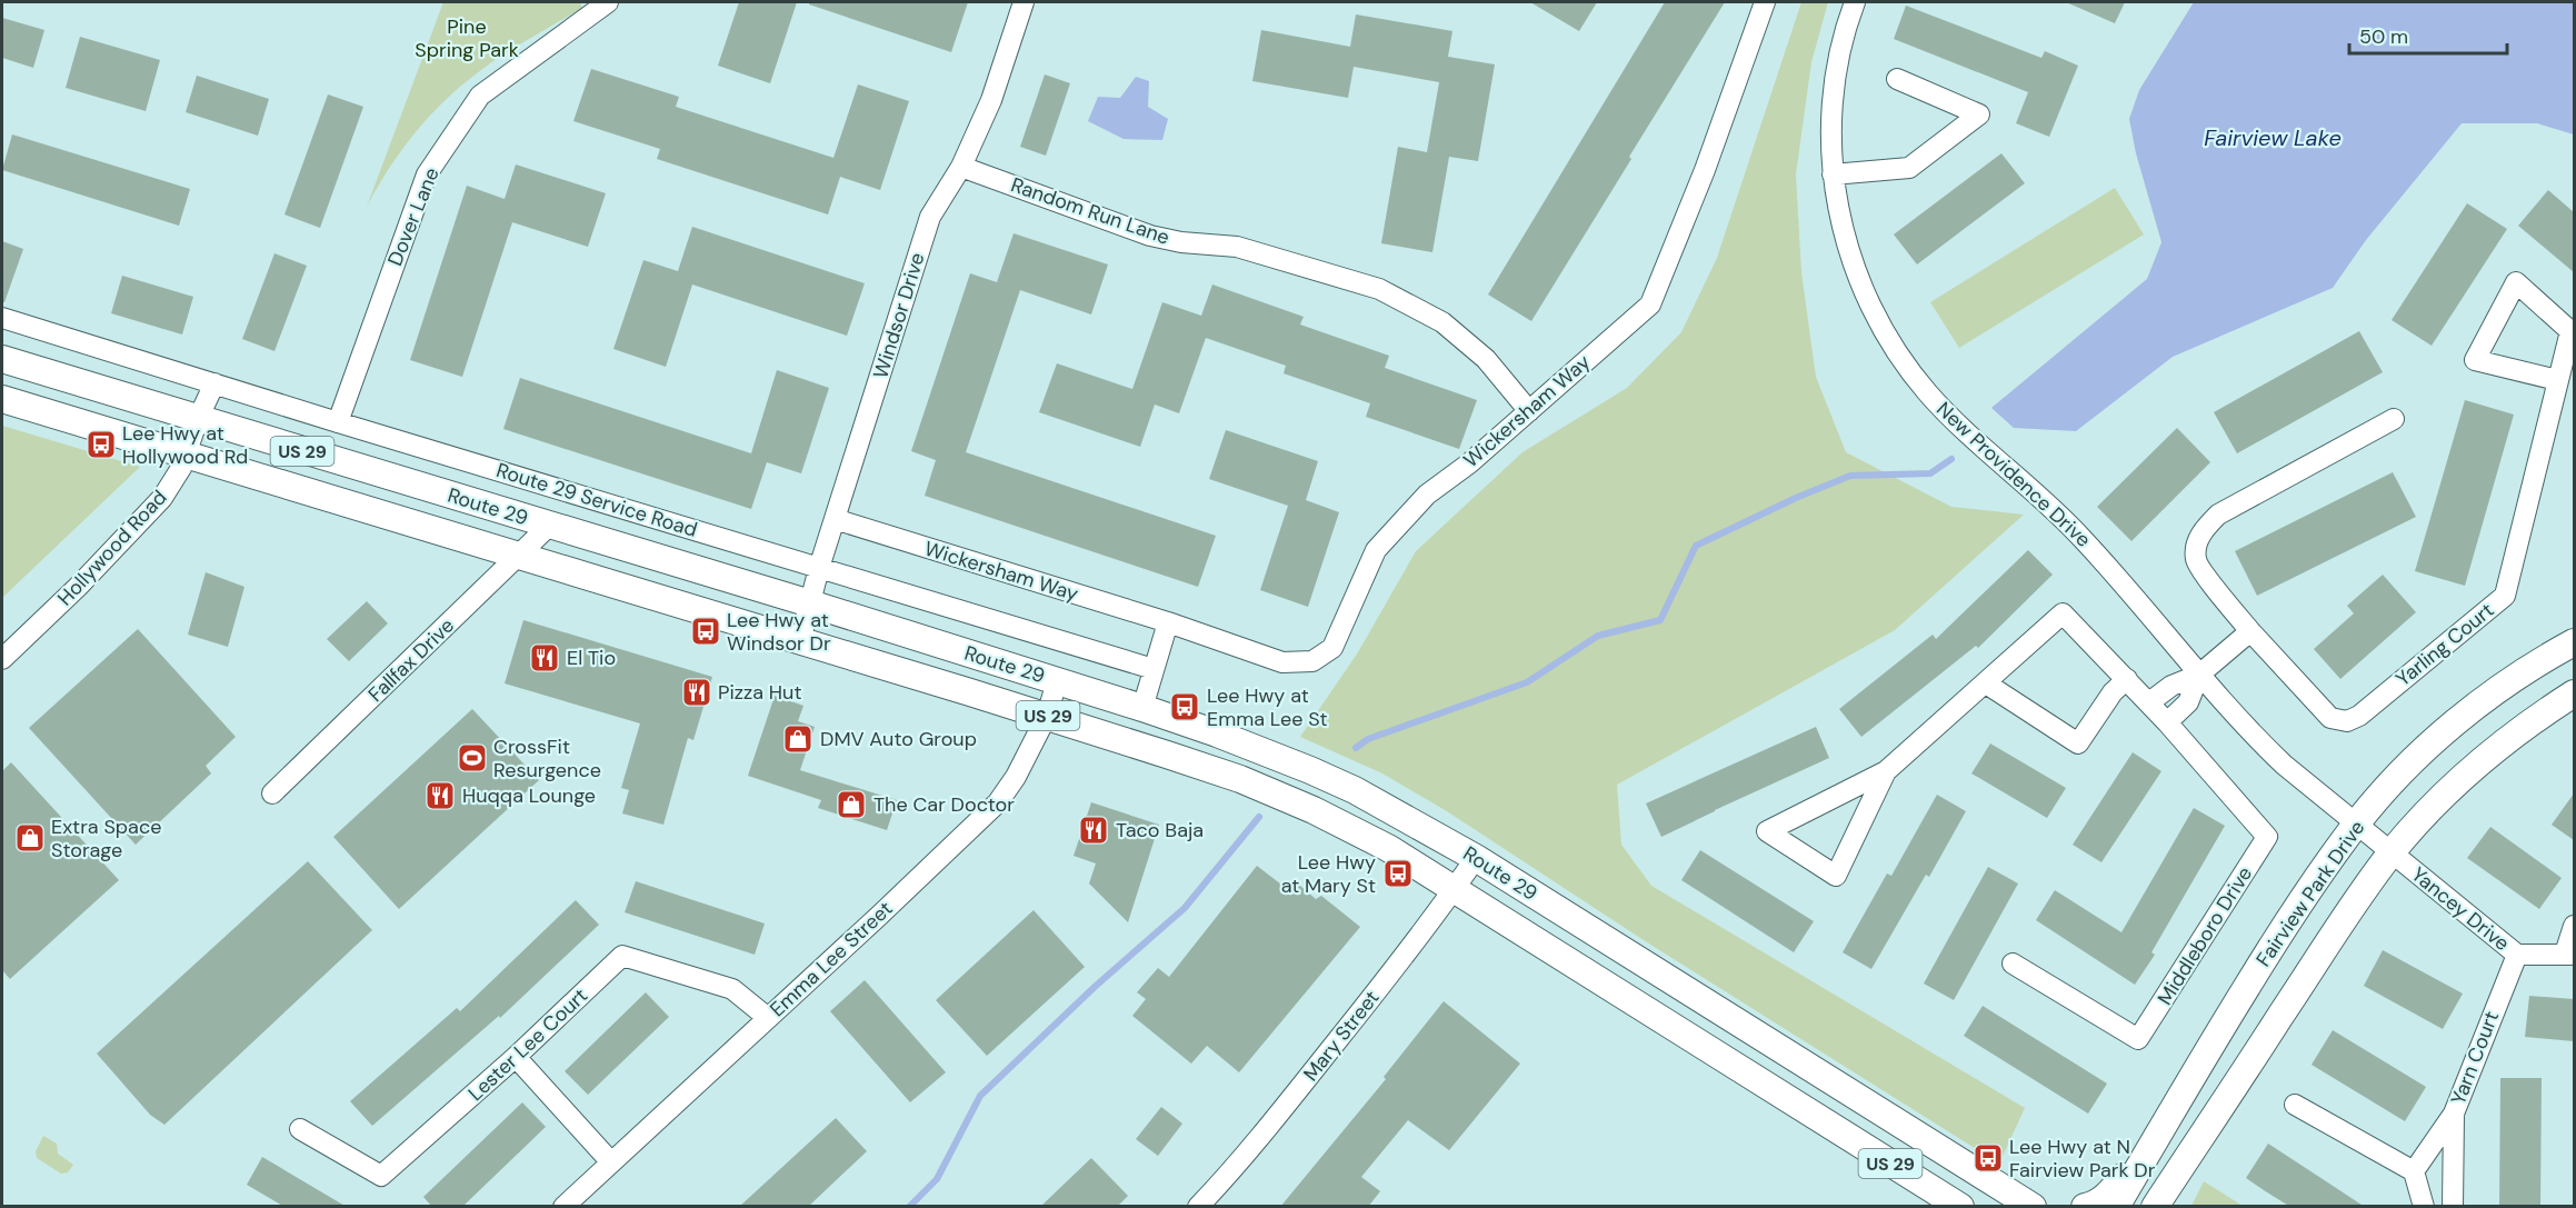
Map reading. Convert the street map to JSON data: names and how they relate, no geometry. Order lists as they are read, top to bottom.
{
  "streets": {
    "main road": ["US 29", "Route 29", "Fairview Park Drive"],
    "street": [
      "Random Run Lane",
      "Dover Lane",
      "Windsor Drive",
      "Wickersham Way",
      "New Providence Drive",
      "Route 29 Service Road",
      "Hollywood Road",
      "Yarling Court",
      "Fallfax Drive",
      "Yancey Drive",
      "Middleboro Drive",
      "Emma Lee Street",
      "Mary Street",
      "Lester Lee Court",
      "Yarn Court"
    ]
  },
  "crossings": [
    ["Random Run Lane", "Windsor Drive"],
    ["Random Run Lane", "Wickersham Way"],
    ["Dover Lane", "Route 29 Service Road"],
    ["Windsor Drive", "Wickersham Way"],
    ["Windsor Drive", "Route 29 Service Road"],
    ["Windsor Drive", "Route 29"],
    ["New Providence Drive", "Fairview Park Drive"],
    ["New Providence Drive", "Yancey Drive"],
    ["Route 29 Service Road", "Hollywood Road"],
    ["Route 29", "Hollywood Road"],
    ["Route 29", "Fallfax Drive"],
    ["Route 29", "Emma Lee Street"],
    ["Route 29", "Mary Street"],
    ["Fairview Park Drive", "Yancey Drive"],
    ["Yancey Drive", "Yarn Court"],
    ["Emma Lee Street", "Lester Lee Court"]
  ],
  "water": ["Fairview Lake"],
  "parks": ["Pine Spring Park"],
  "places": {
    "bus stop": [
      "Lee Hwy at Hollywood Rd",
      "Lee Hwy at Windsor Dr",
      "Lee Hwy at Emma Lee St",
      "Lee Hwy at Mary St",
      "Lee Hwy at N Fairview Park Dr"
    ],
    "restaurant": [
      "El Tio",
      "Pizza Hut",
      "Huqqa Lounge",
      "Taco Baja"
    ],
    "shop": ["DMV Auto Group", "The Car Doctor", "Extra Space Storage"],
    "sports": ["CrossFit Resurgence"]
  },
  "scale_bar": "50 m"
}
